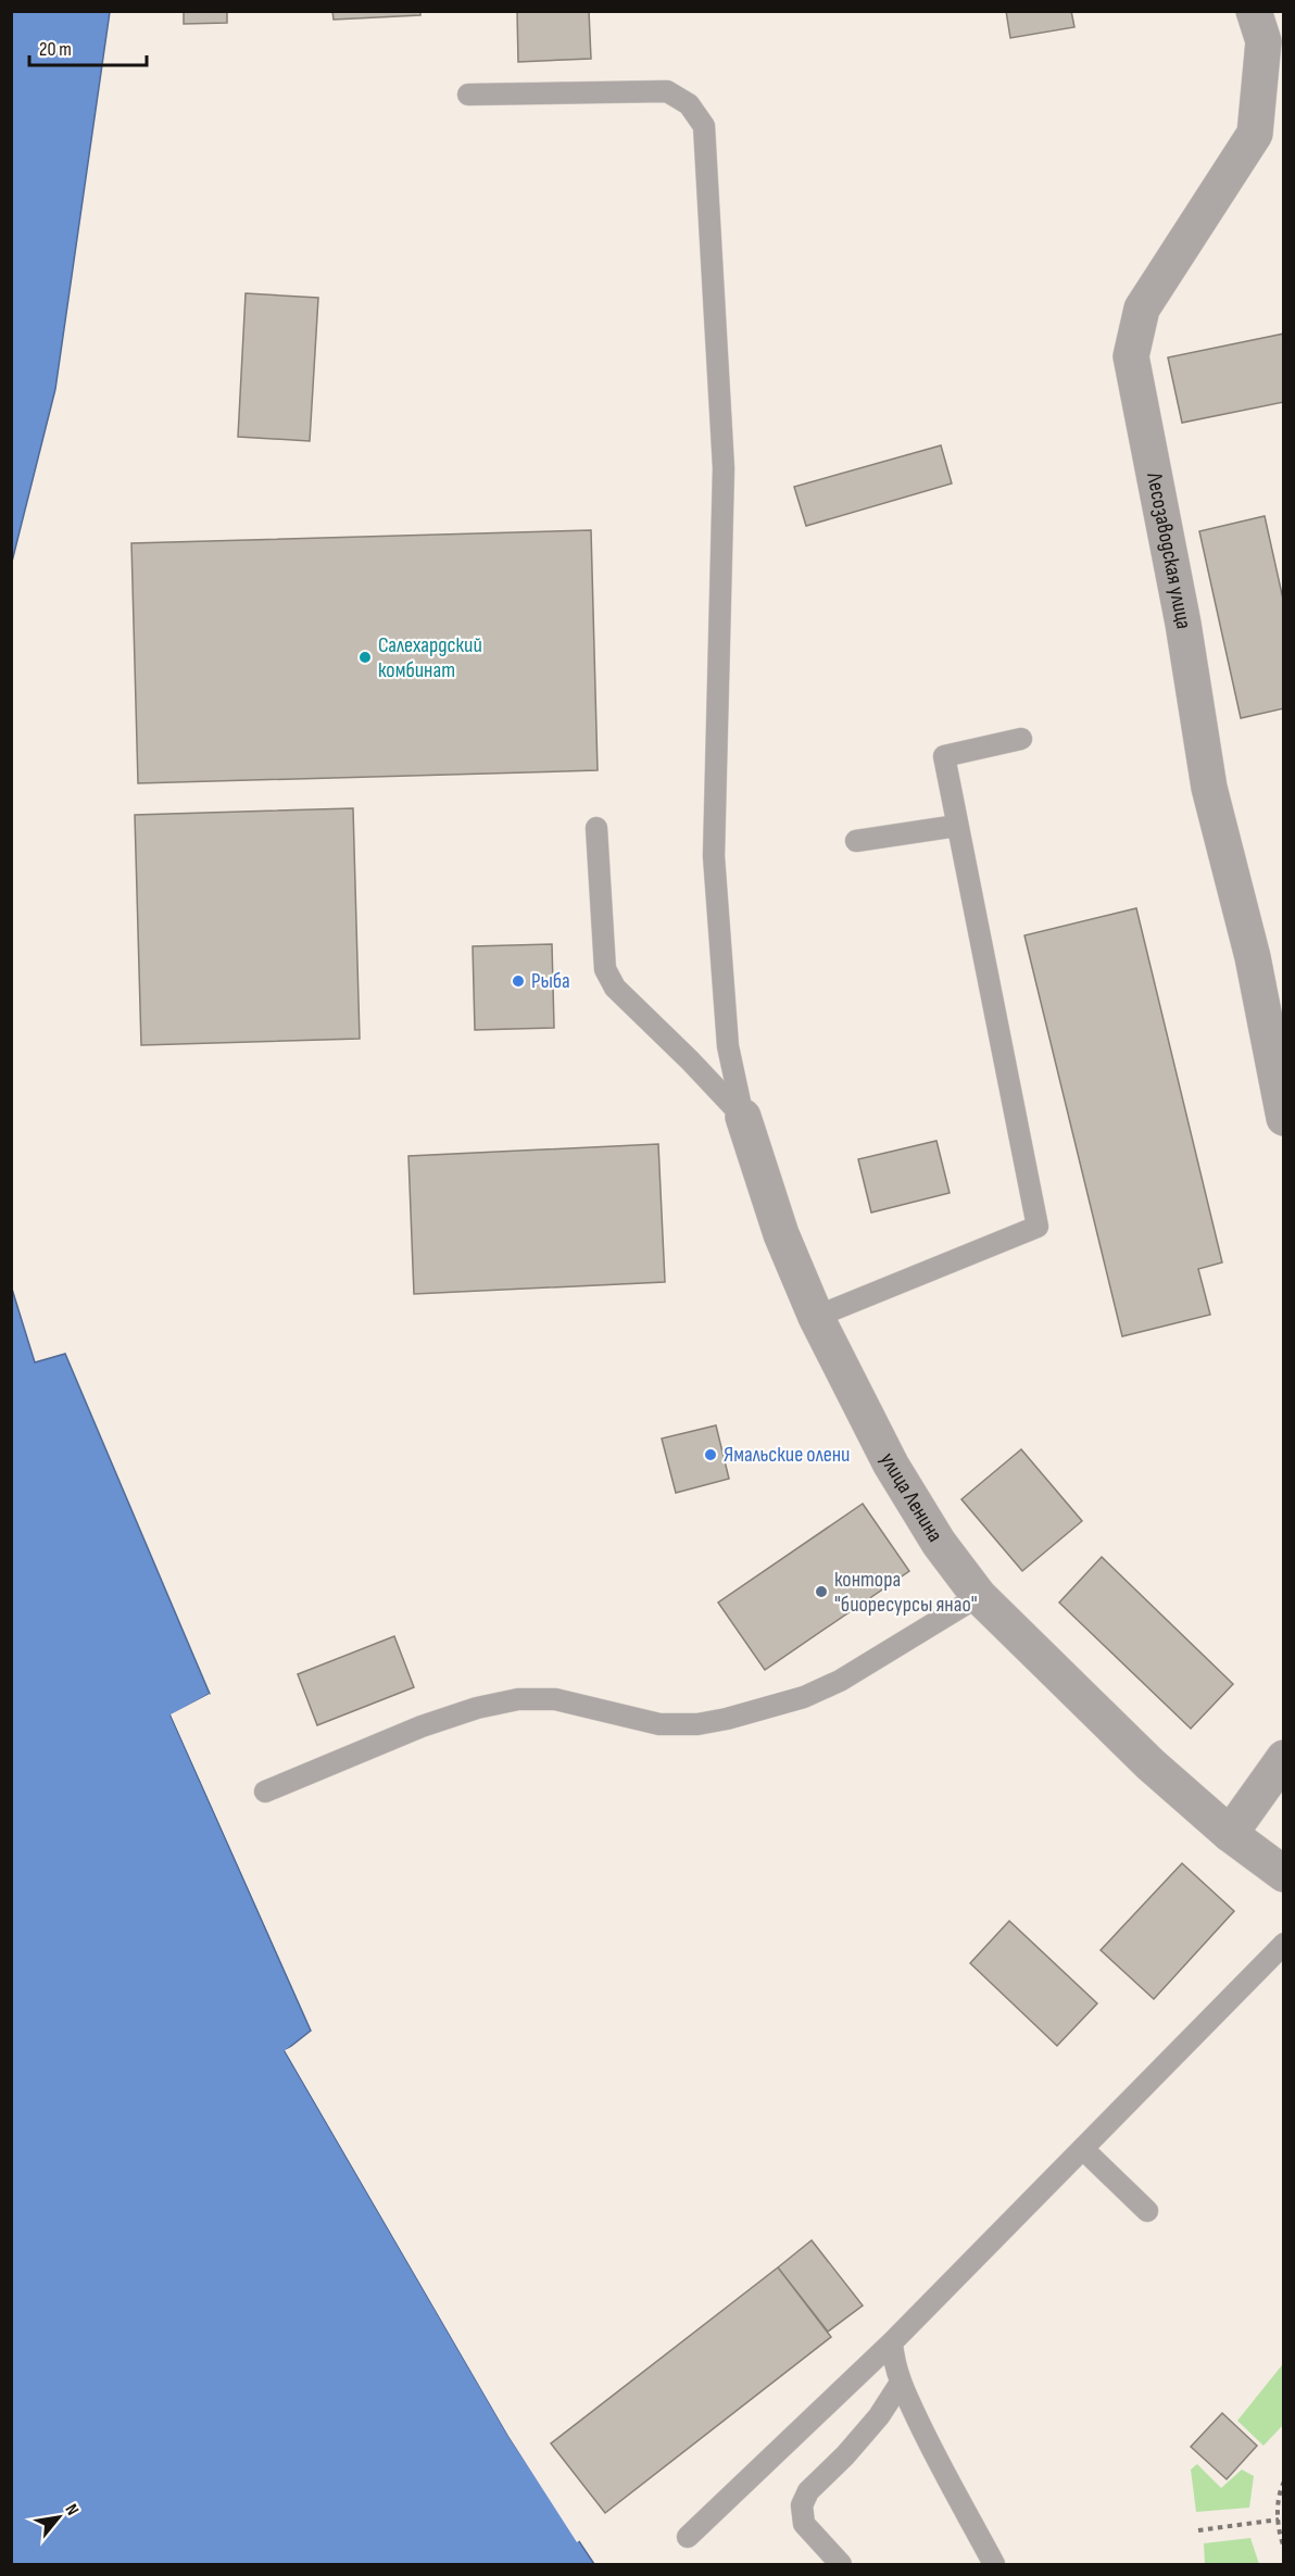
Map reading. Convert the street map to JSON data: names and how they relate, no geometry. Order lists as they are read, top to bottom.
{
  "streets": {
    "street": ["Лесозаводская улица", "улица Ленина"]
  },
  "places": [
    "Салехардский комбинат",
    "Рыба",
    "Ямальские олени",
    "контора \"биоресурсы янао\""
  ],
  "scale_bar": "20 m",
  "north": "top right"
}
